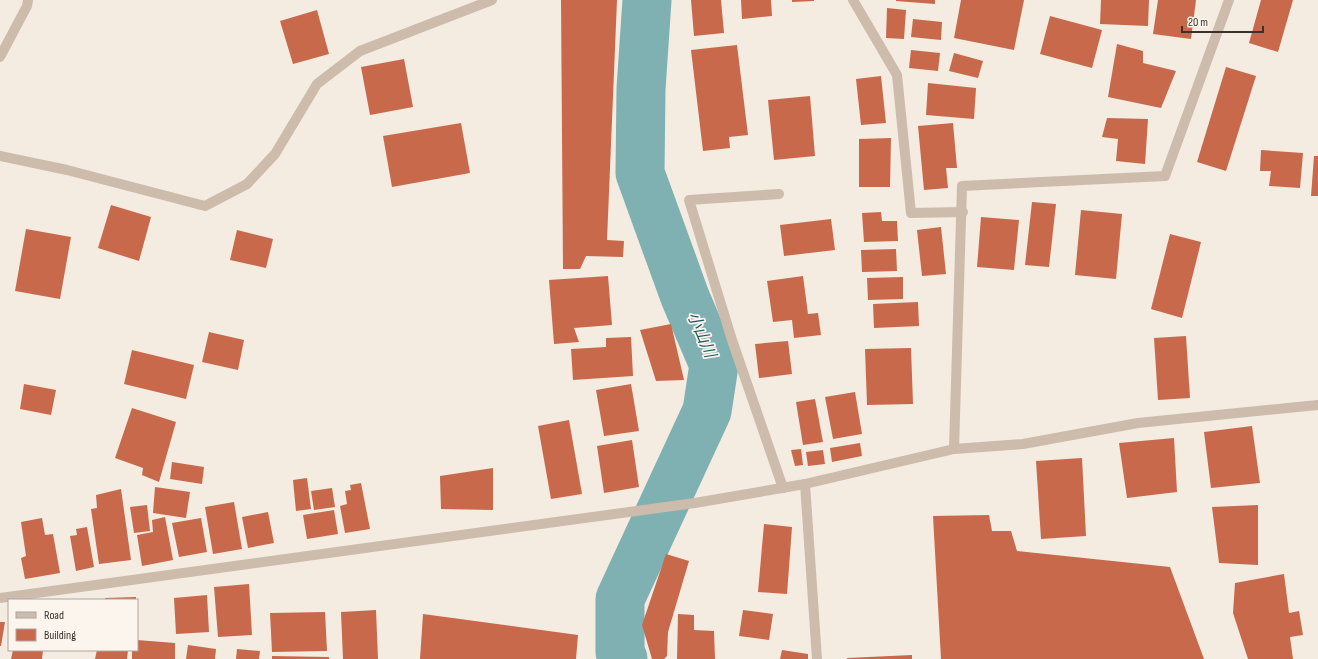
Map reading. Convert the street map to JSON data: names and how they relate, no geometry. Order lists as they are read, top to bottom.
{
  "water": ["小山川"],
  "legend": ["Road", "Building"],
  "scale_bar": "20 m"
}
